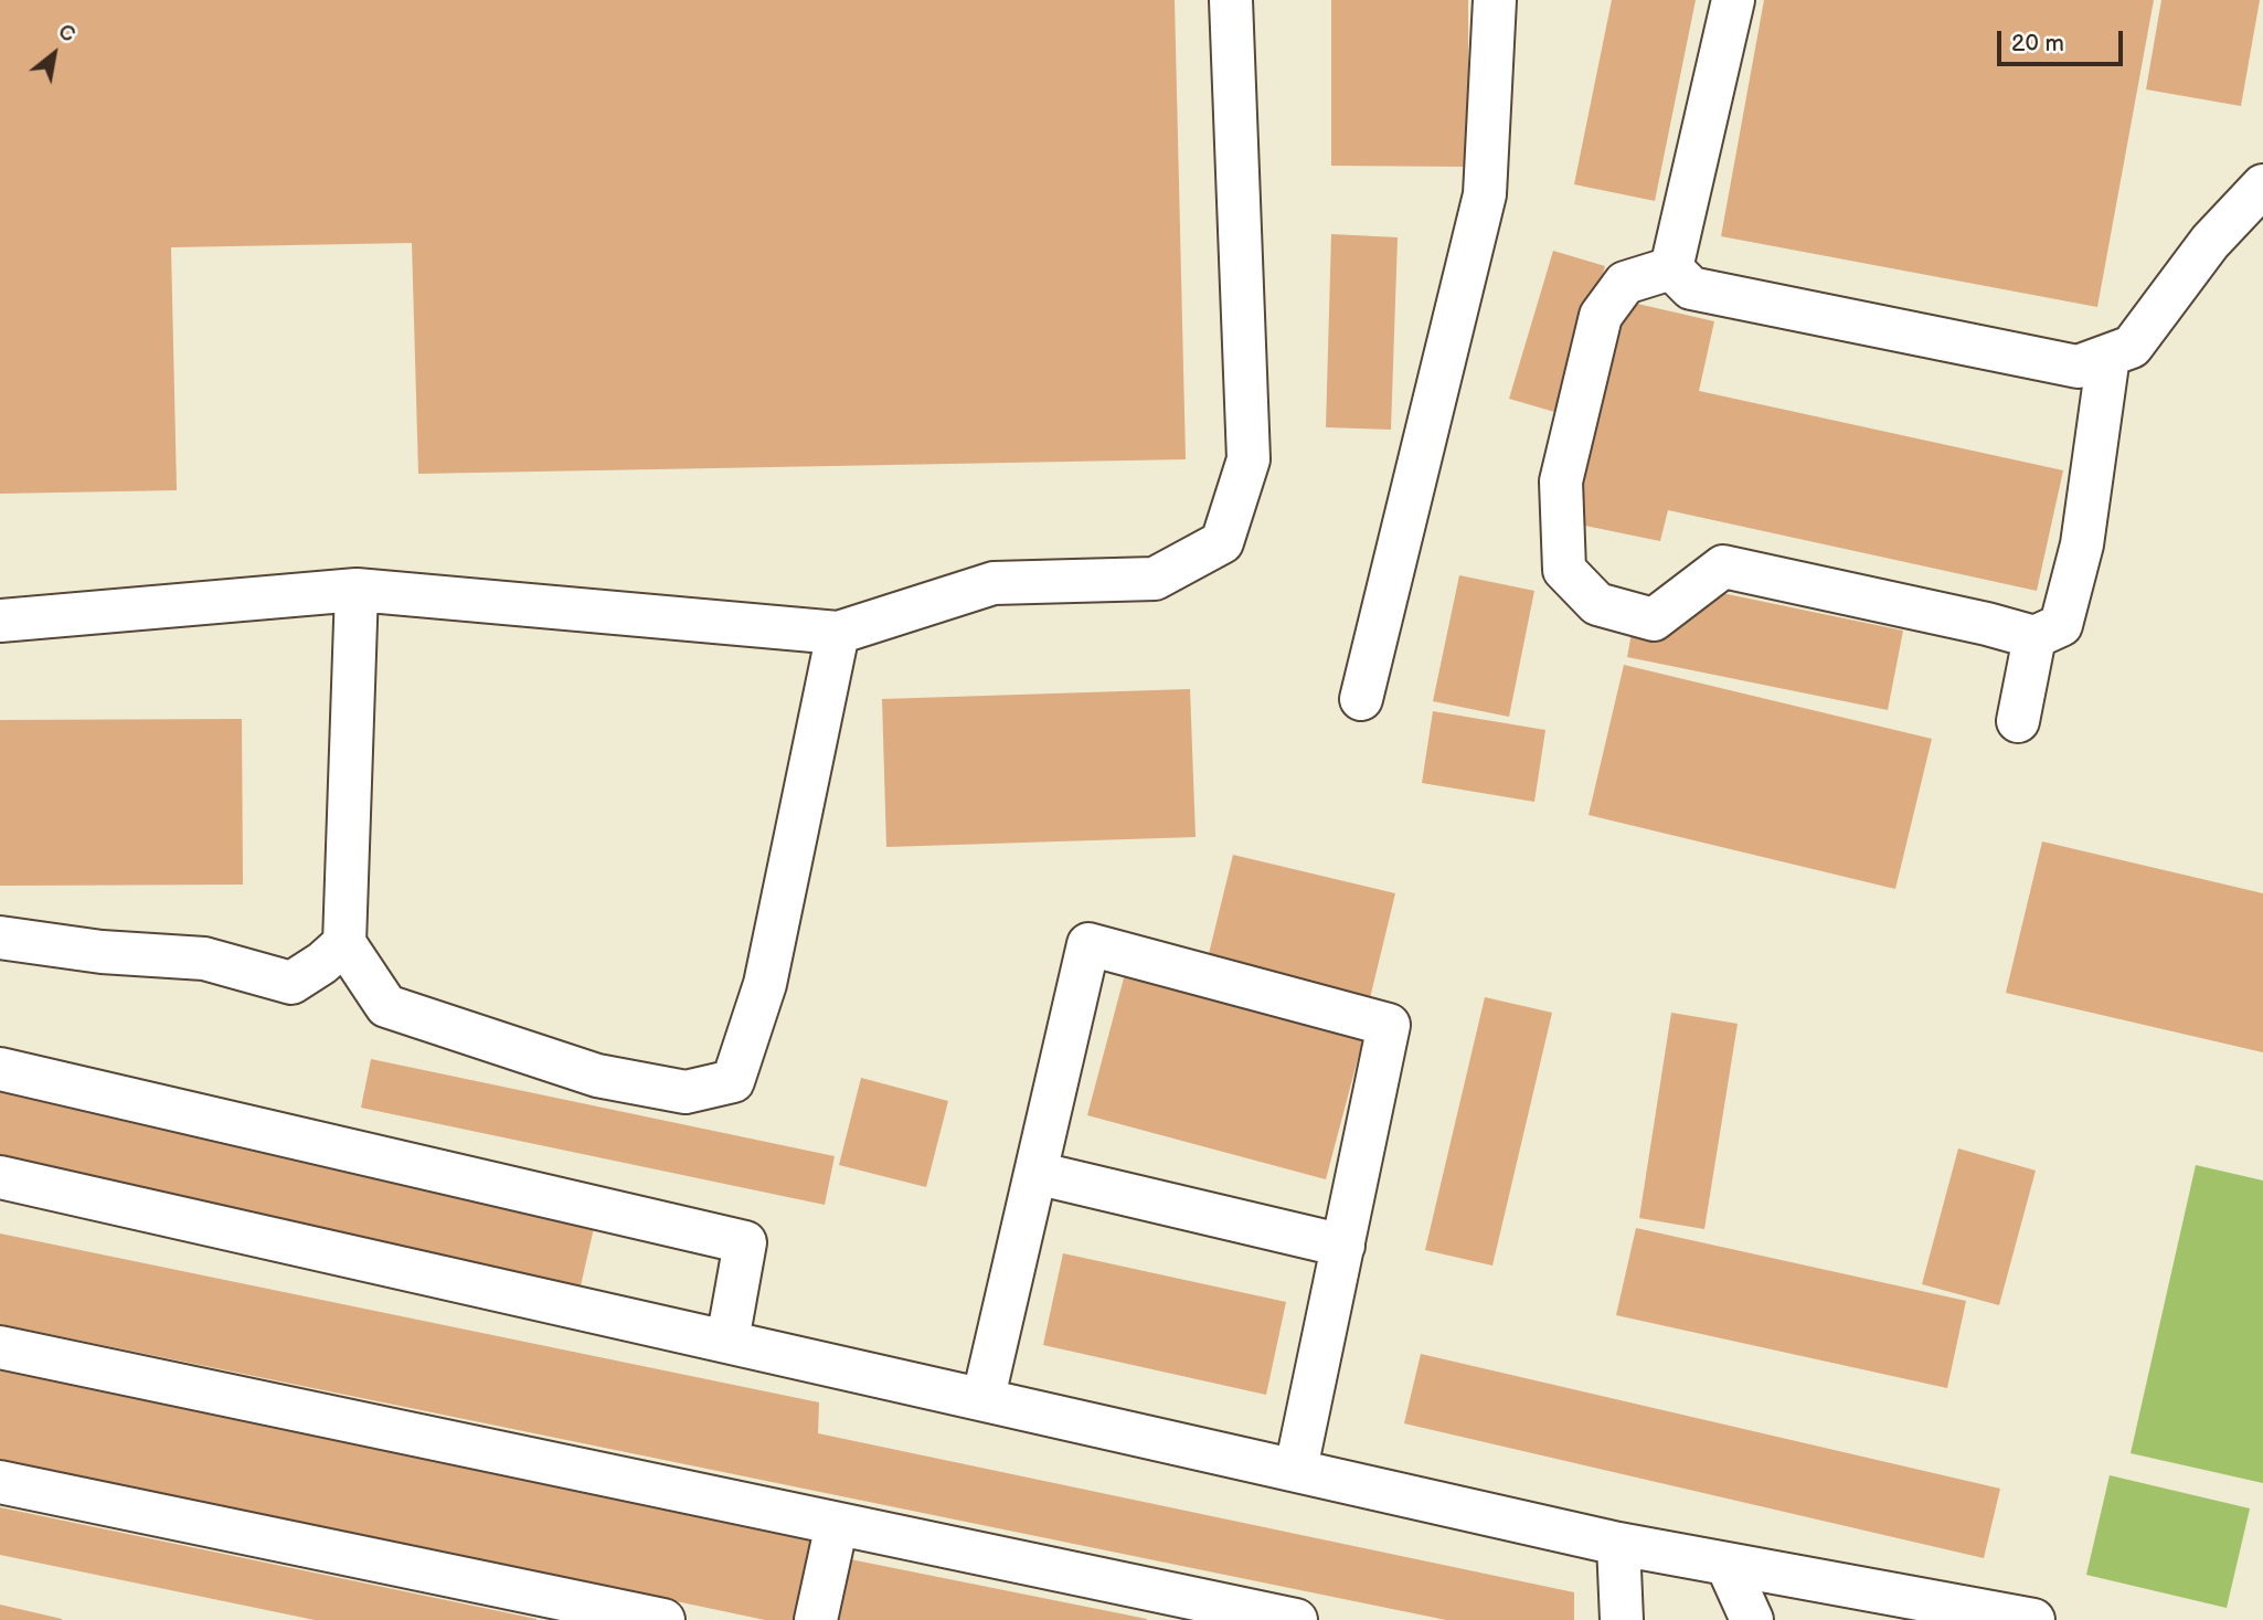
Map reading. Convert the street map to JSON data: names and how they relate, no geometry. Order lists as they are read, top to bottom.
{
  "scale_bar": "20 m",
  "north": "top right"
}
